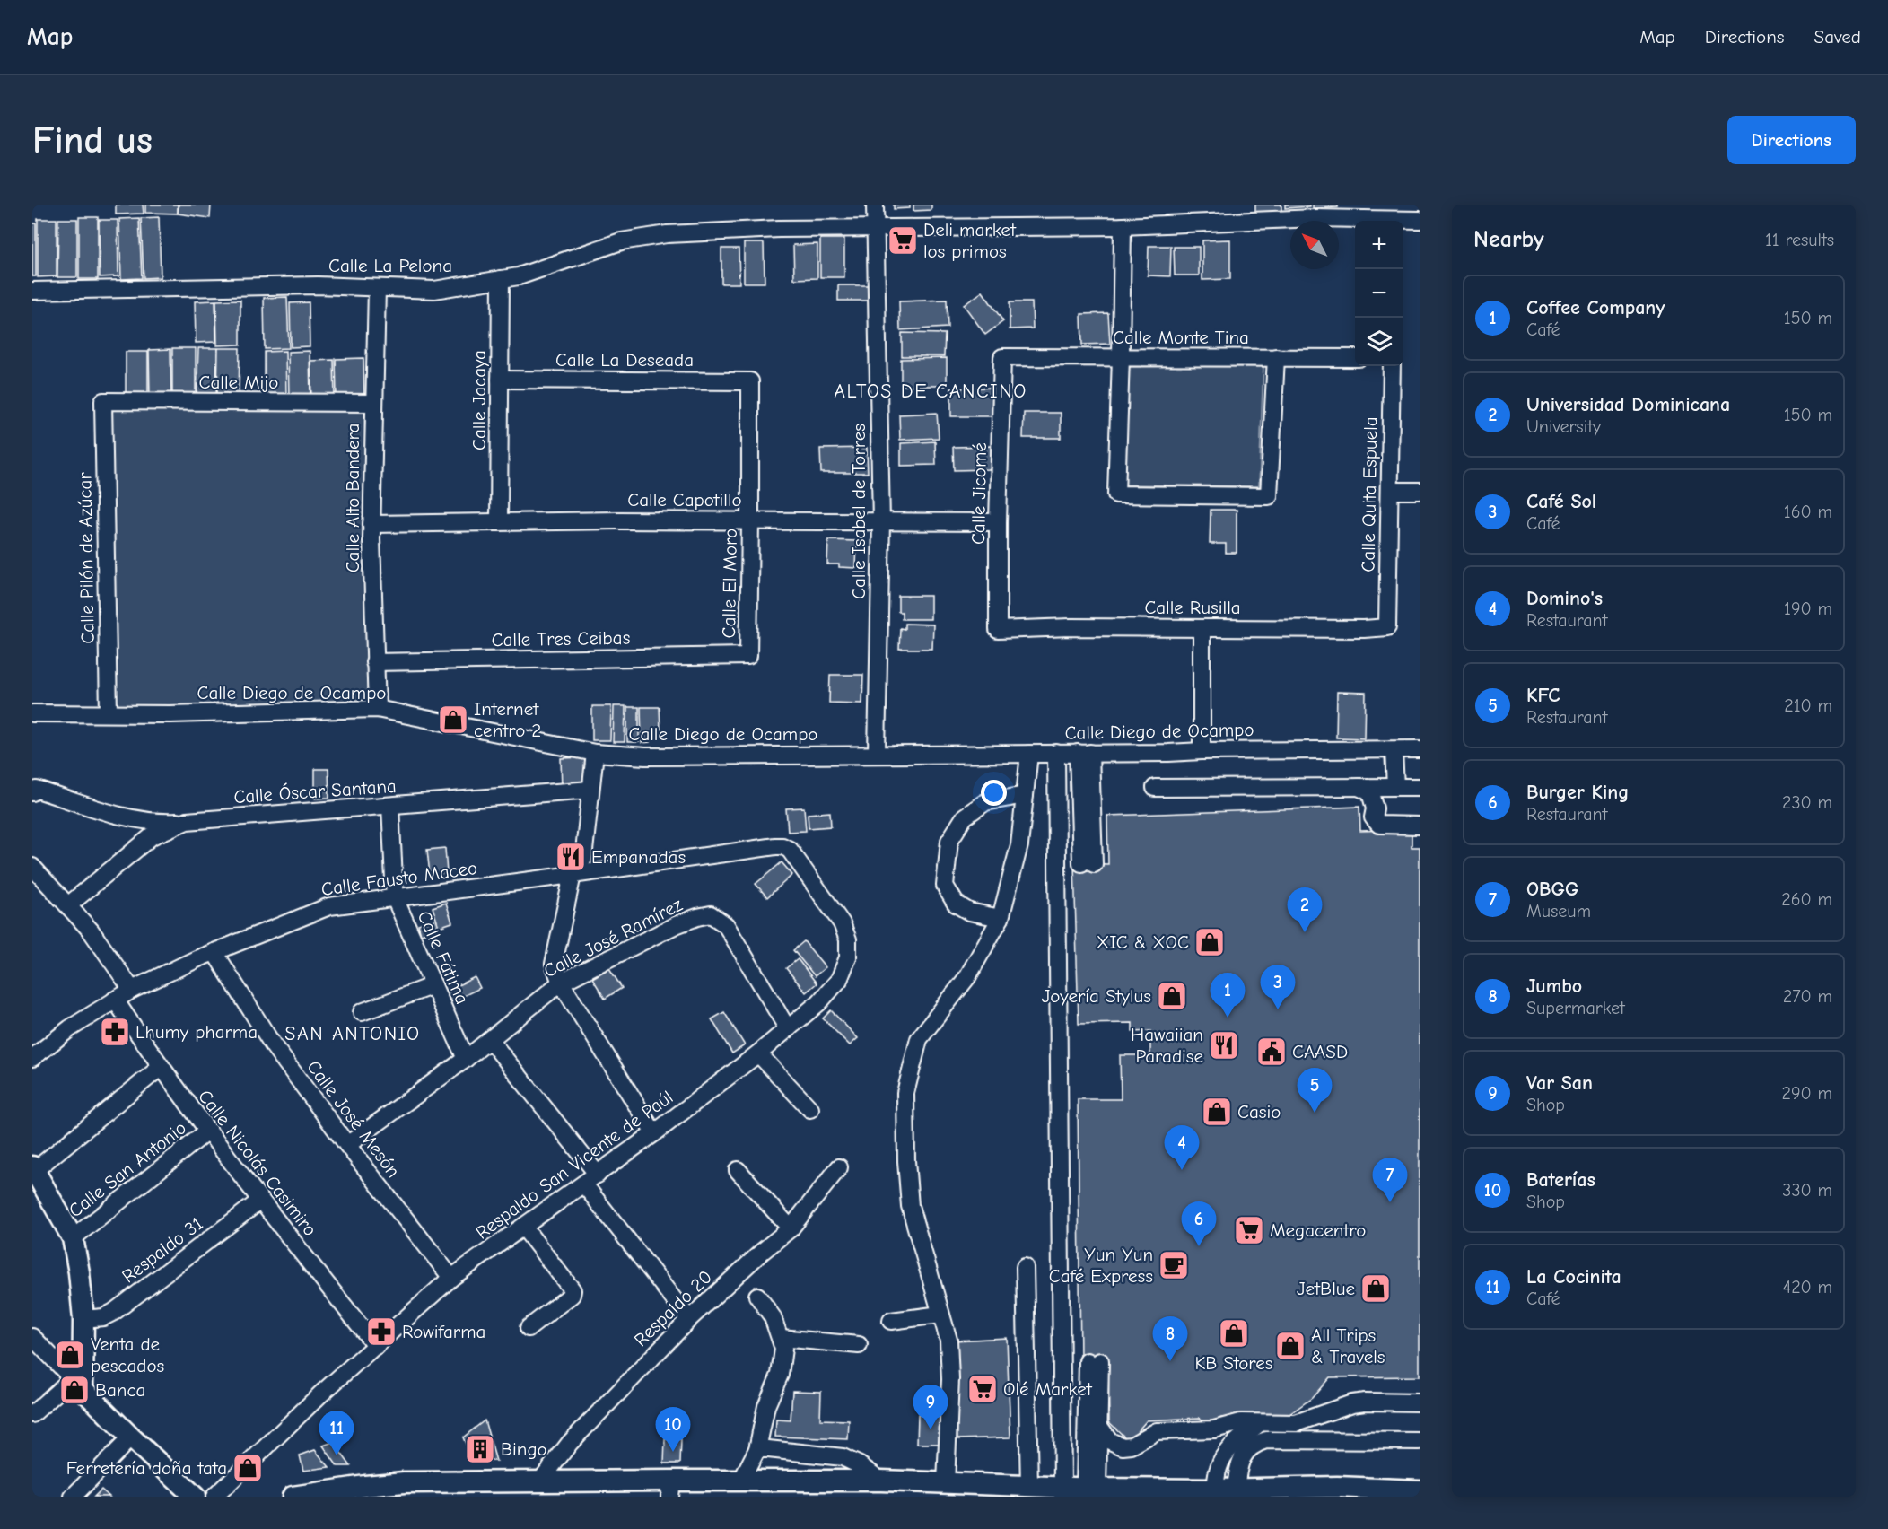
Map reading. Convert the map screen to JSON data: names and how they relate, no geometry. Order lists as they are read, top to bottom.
{
  "streets": {
    "street": [
      "Calle La Pelona",
      "Calle Monte Tina",
      "Calle La Deseada",
      "Calle Mijo",
      "Calle Jacaya",
      "Calle Jicomé",
      "Calle Quita Espuela",
      "Calle Alto Bandera",
      "Calle Capotillo",
      "Calle Isabel de Torres",
      "Calle Pilón de Azúcar",
      "Calle El Moro",
      "Calle Rusilla",
      "Calle Tres Ceibas",
      "Calle Diego de Ocampo",
      "Calle Óscar Santana",
      "Calle Fausto Maceo",
      "Calle José Ramírez",
      "Calle Fátima",
      "Calle José Mesón",
      "Calle Nicolás Casimiro",
      "Respaldo San Vicente de Paúl",
      "Calle San Antonio",
      "Respaldo 31",
      "Respaldo 20"
    ]
  },
  "crossings": [
    ["Calle La Pelona", "Calle Jacaya"],
    ["Calle La Pelona", "Calle Alto Bandera"],
    ["Calle La Pelona", "Calle Isabel de Torres"],
    ["Calle Monte Tina", "Calle Jicomé"],
    ["Calle La Deseada", "Calle Jacaya"],
    ["Calle La Deseada", "Calle El Moro"],
    ["Calle Mijo", "Calle Alto Bandera"],
    ["Calle Mijo", "Calle Pilón de Azúcar"],
    ["Calle Jacaya", "Calle Capotillo"],
    ["Calle Jicomé", "Calle Capotillo"],
    ["Calle Jicomé", "Calle Rusilla"],
    ["Calle Quita Espuela", "Calle Rusilla"],
    ["Calle Alto Bandera", "Calle Capotillo"],
    ["Calle Alto Bandera", "Calle Tres Ceibas"],
    ["Calle Alto Bandera", "Calle Diego de Ocampo"],
    ["Calle Capotillo", "Calle Isabel de Torres"],
    ["Calle Capotillo", "Calle El Moro"],
    ["Calle Isabel de Torres", "Calle Diego de Ocampo"],
    ["Calle Pilón de Azúcar", "Calle Diego de Ocampo"],
    ["Calle El Moro", "Calle Tres Ceibas"],
    ["Calle Óscar Santana", "Calle Fátima"],
    ["Calle Fausto Maceo", "Calle Fátima"],
    ["Calle Fausto Maceo", "Calle José Mesón"],
    ["Calle Fausto Maceo", "Calle Nicolás Casimiro"],
    ["Calle Fausto Maceo", "Respaldo San Vicente de Paúl"],
    ["Calle José Ramírez", "Calle Fátima"],
    ["Calle José Ramírez", "Calle José Mesón"],
    ["Calle José Ramírez", "Respaldo San Vicente de Paúl"],
    ["Calle José Mesón", "Respaldo San Vicente de Paúl"],
    ["Calle Nicolás Casimiro", "Respaldo San Vicente de Paúl"],
    ["Calle Nicolás Casimiro", "Calle San Antonio"],
    ["Calle Nicolás Casimiro", "Respaldo 31"]
  ],
  "districts": ["ALTOS DE CANCINO", "SAN ANTONIO"],
  "places": {
    "supermarket": ["Deli market los primos", "Megacentro", "Olé Market"],
    "shop": [
      "Internet centro 2",
      "XIC & XOC",
      "Joyería Stylus",
      "Casio",
      "JetBlue",
      "KB Stores",
      "All Trips & Travels",
      "Venta de pescados",
      "Banca",
      "Ferretería doña tata"
    ],
    "restaurant": ["Empanadas", "Hawaiian Paradise"],
    "pharmacy": ["Lhumy pharma", "Rowifarma"],
    "public building": ["CAASD"],
    "cafe": ["Yun Yun Café Express"],
    "building": ["Bingo"]
  },
  "north": "top left",
  "page": {
    "header": "Map",
    "nav": ["Map", "Directions", "Saved"],
    "buttons": "Directions",
    "title": "Find us",
    "heading": ["Nearby", "11 results"],
    "map_buttons": ["+", "−"],
    "list": [
      {
        "mark": "1",
        "name": "Coffee Company",
        "note": "Café",
        "value": "150 m"
      },
      {
        "mark": "2",
        "name": "Universidad Dominicana",
        "note": "University",
        "value": "150 m"
      },
      {
        "mark": "3",
        "name": "Café Sol",
        "note": "Café",
        "value": "160 m"
      },
      {
        "mark": "4",
        "name": "Domino's",
        "note": "Restaurant",
        "value": "190 m"
      },
      {
        "mark": "5",
        "name": "KFC",
        "note": "Restaurant",
        "value": "210 m"
      },
      {
        "mark": "6",
        "name": "Burger King",
        "note": "Restaurant",
        "value": "230 m"
      },
      {
        "mark": "7",
        "name": "OBGG",
        "note": "Museum",
        "value": "260 m"
      },
      {
        "mark": "8",
        "name": "Jumbo",
        "note": "Supermarket",
        "value": "270 m"
      },
      {
        "mark": "9",
        "name": "Var San",
        "note": "Shop",
        "value": "290 m"
      },
      {
        "mark": "10",
        "name": "Baterías",
        "note": "Shop",
        "value": "330 m"
      },
      {
        "mark": "11",
        "name": "La Cocinita",
        "note": "Café",
        "value": "420 m"
      }
    ],
    "pins": [
      "2",
      "3",
      "1",
      "5",
      "4",
      "7",
      "6",
      "8",
      "9",
      "10",
      "11"
    ]
  }
}
